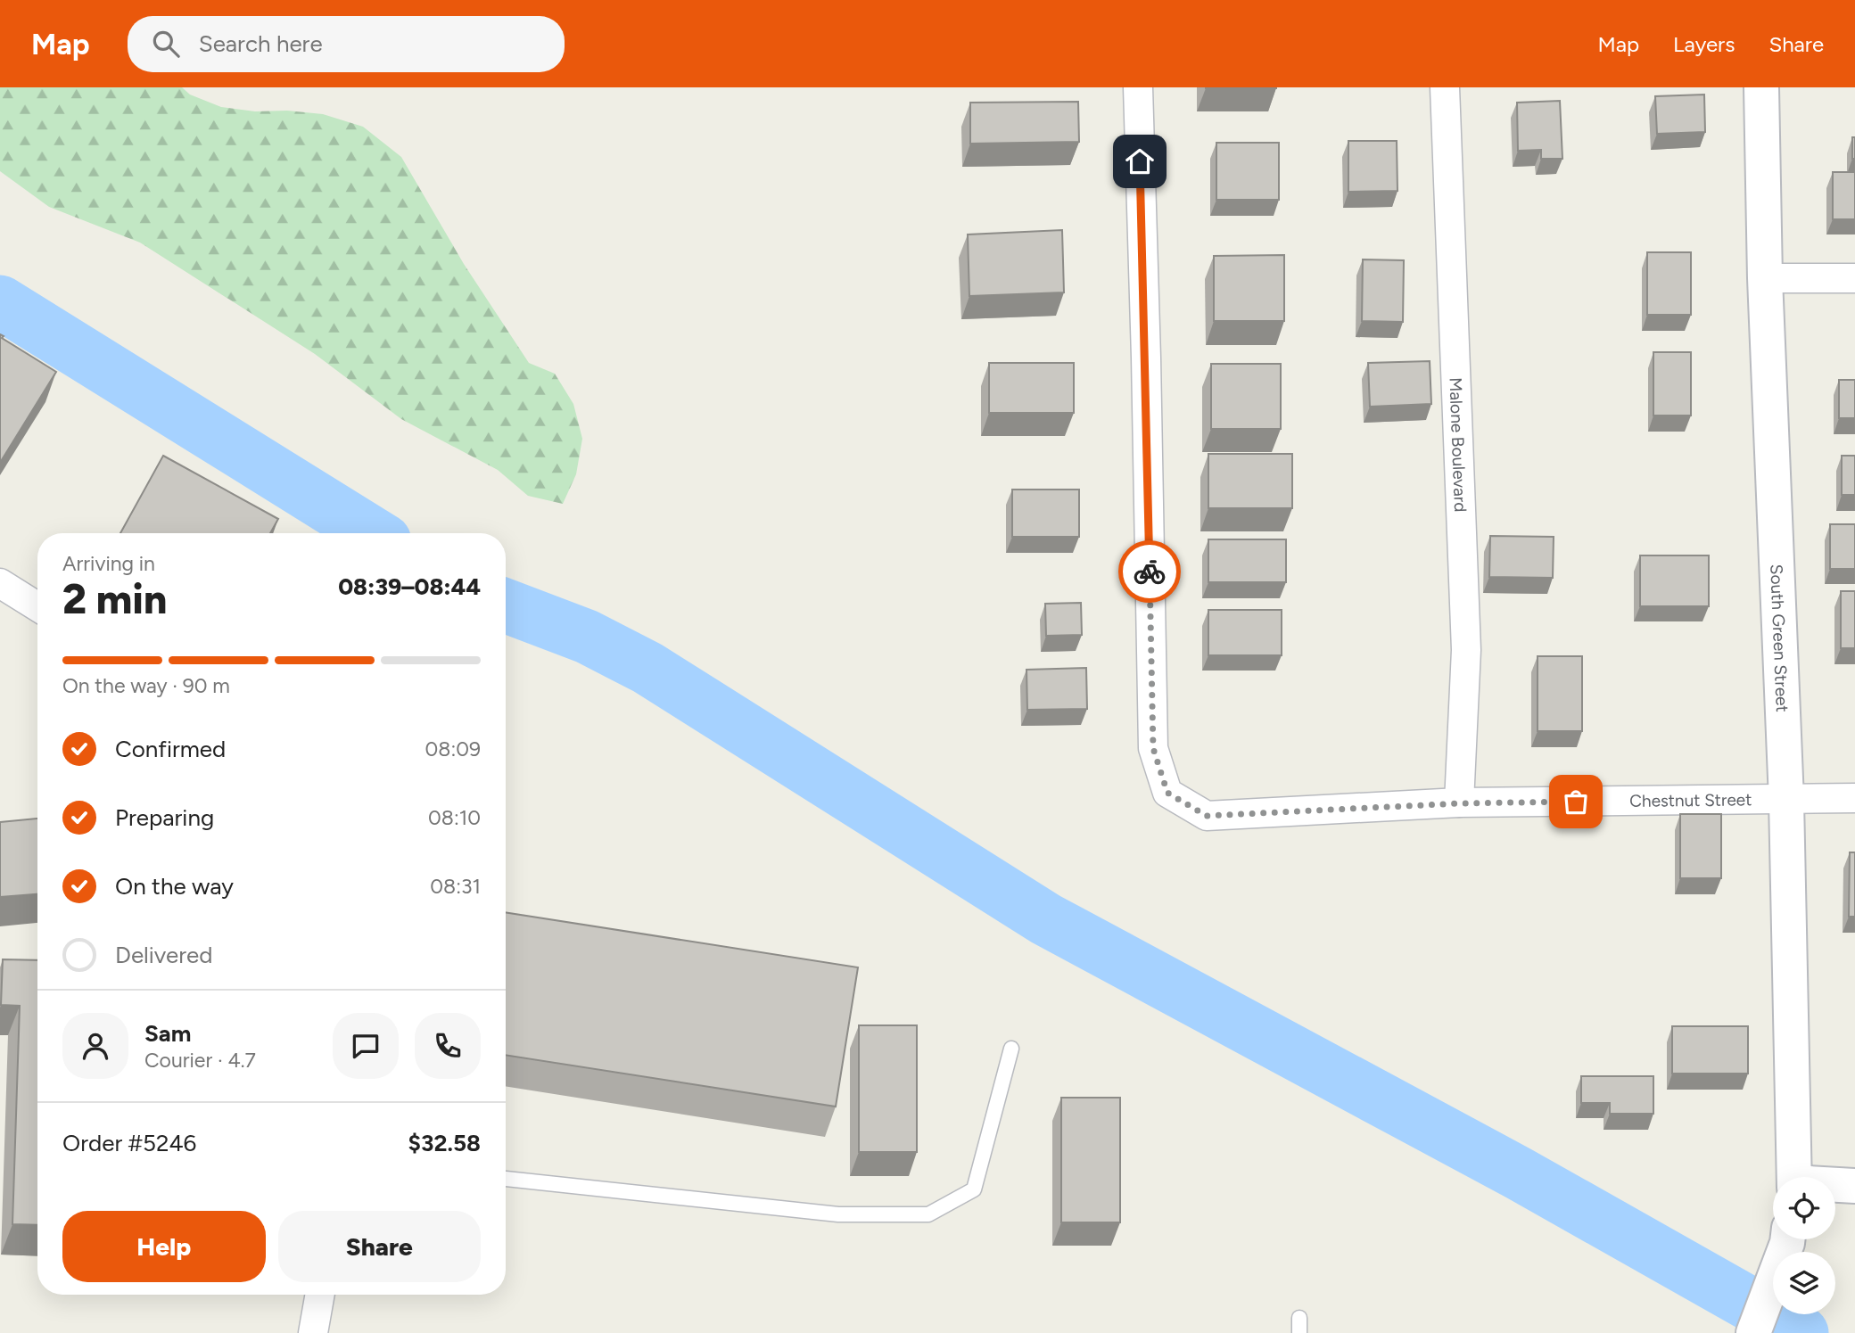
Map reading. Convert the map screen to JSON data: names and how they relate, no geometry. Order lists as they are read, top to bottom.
{
  "streets": {
    "street": ["Malone Boulevard", "South Green Street", "Chestnut Street"]
  },
  "crossings": [
    ["Malone Boulevard", "Chestnut Street"],
    ["South Green Street", "Chestnut Street"]
  ],
  "page": {
    "header": "Map",
    "search": "Search here",
    "nav": ["Map", "Layers", "Share"],
    "heading": ["2 min", "Arriving in", "08:39–08:44"],
    "panel": [
      "Sam",
      "Courier · 4.7",
      "Order #5246",
      "$32.58"
    ],
    "bar": "On the way · 90 m",
    "list": [
      ["Confirmed", "08:09"],
      ["Preparing", "08:10"],
      ["On the way", "08:31"],
      "Delivered"
    ],
    "buttons": ["Help", "Share"]
  }
}
